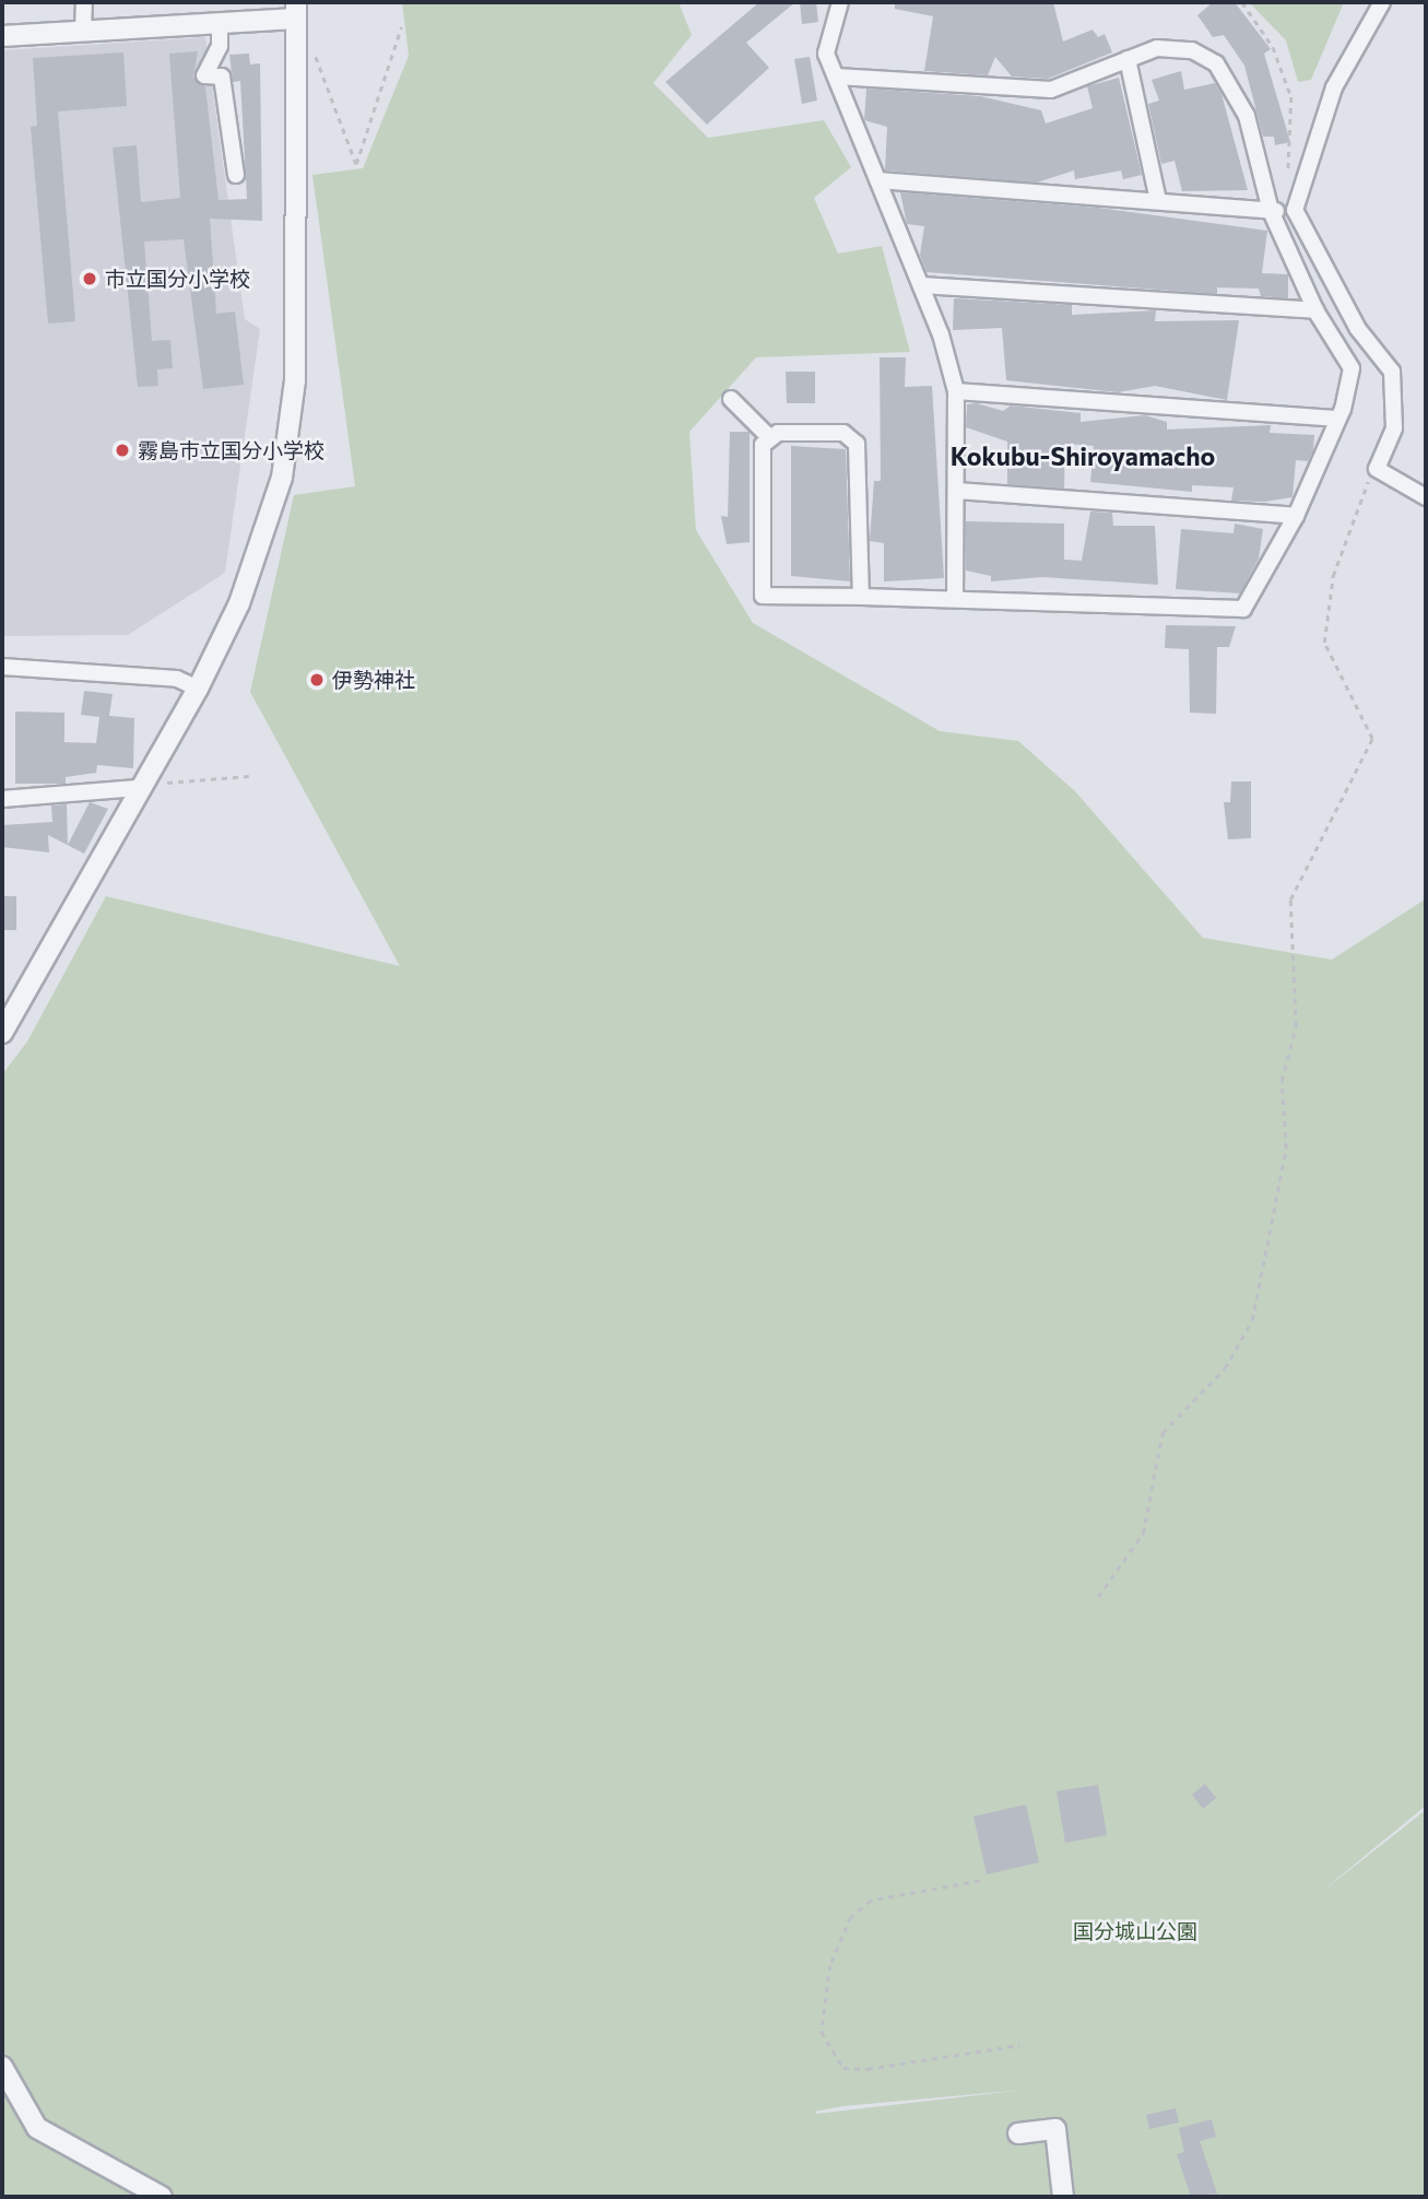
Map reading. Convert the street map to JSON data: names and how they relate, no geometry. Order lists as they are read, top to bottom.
{
  "districts": ["Kokubu-Shiroyamacho"],
  "parks": ["国分城山公園"],
  "places": ["市立国分小学校", "霧島市立国分小学校", "伊勢神社"]
}
